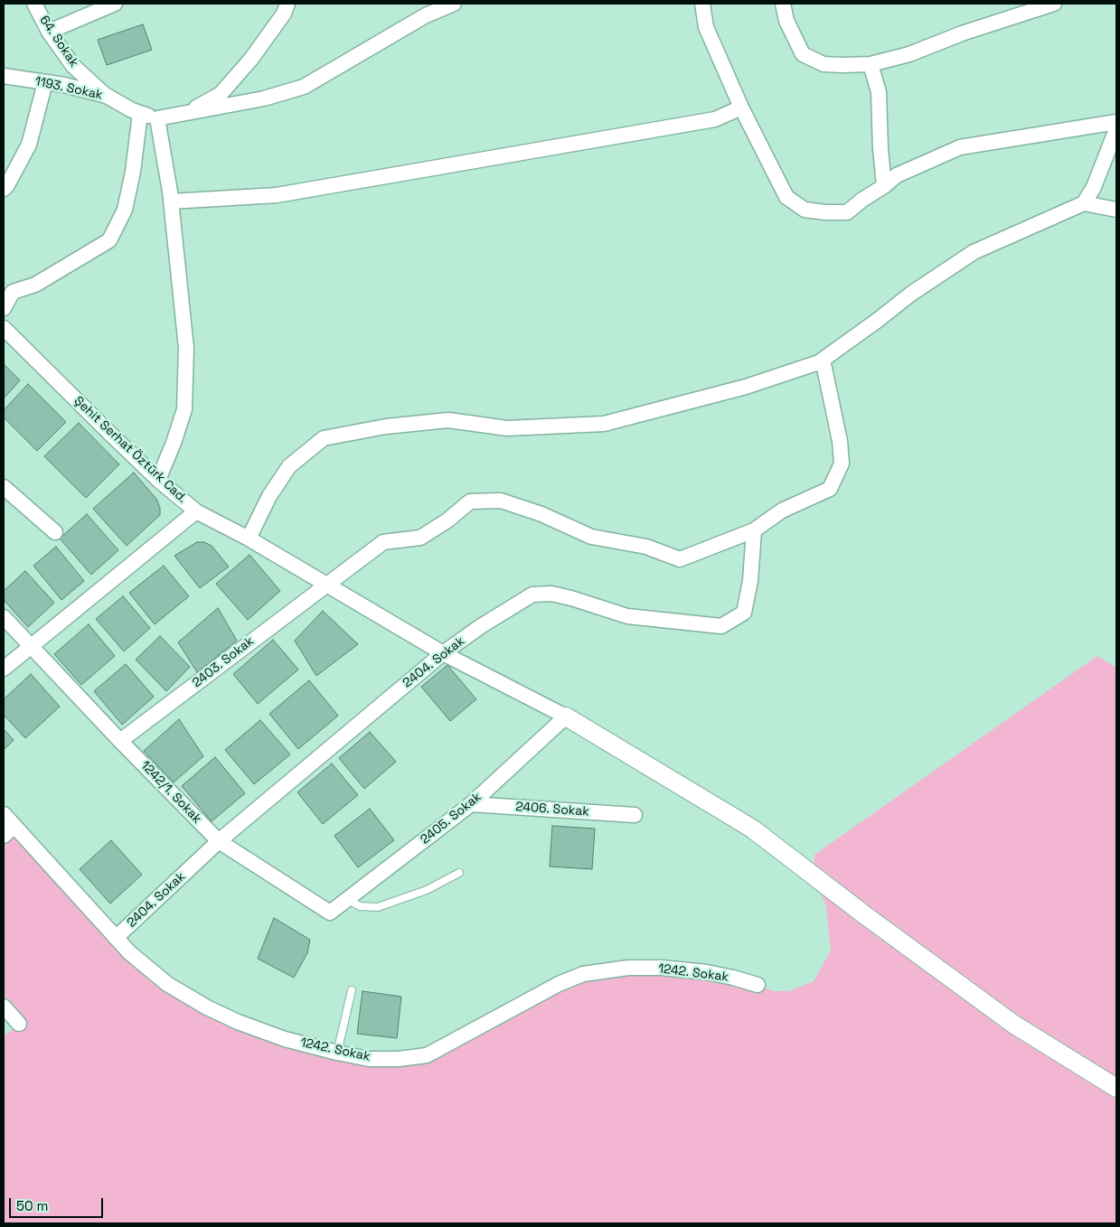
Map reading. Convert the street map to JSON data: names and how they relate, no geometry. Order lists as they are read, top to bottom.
{
  "streets": {
    "street": [
      "64. Sokak",
      "1193. Sokak",
      "Şehit Serhat Öztürk Cad.",
      "2403. Sokak",
      "2404. Sokak",
      "1242/1. Sokak",
      "2406. Sokak",
      "2405. Sokak",
      "1242. Sokak"
    ]
  },
  "crossings": [
    ["64. Sokak", "1193. Sokak"],
    ["Şehit Serhat Öztürk Cad.", "1242/1. Sokak"],
    ["2403. Sokak", "2404. Sokak"],
    ["2403. Sokak", "1242/1. Sokak"],
    ["2404. Sokak", "1242/1. Sokak"],
    ["2404. Sokak", "1242. Sokak"],
    ["1242/1. Sokak", "2405. Sokak"],
    ["2406. Sokak", "2405. Sokak"]
  ],
  "scale_bar": "50 m"
}
